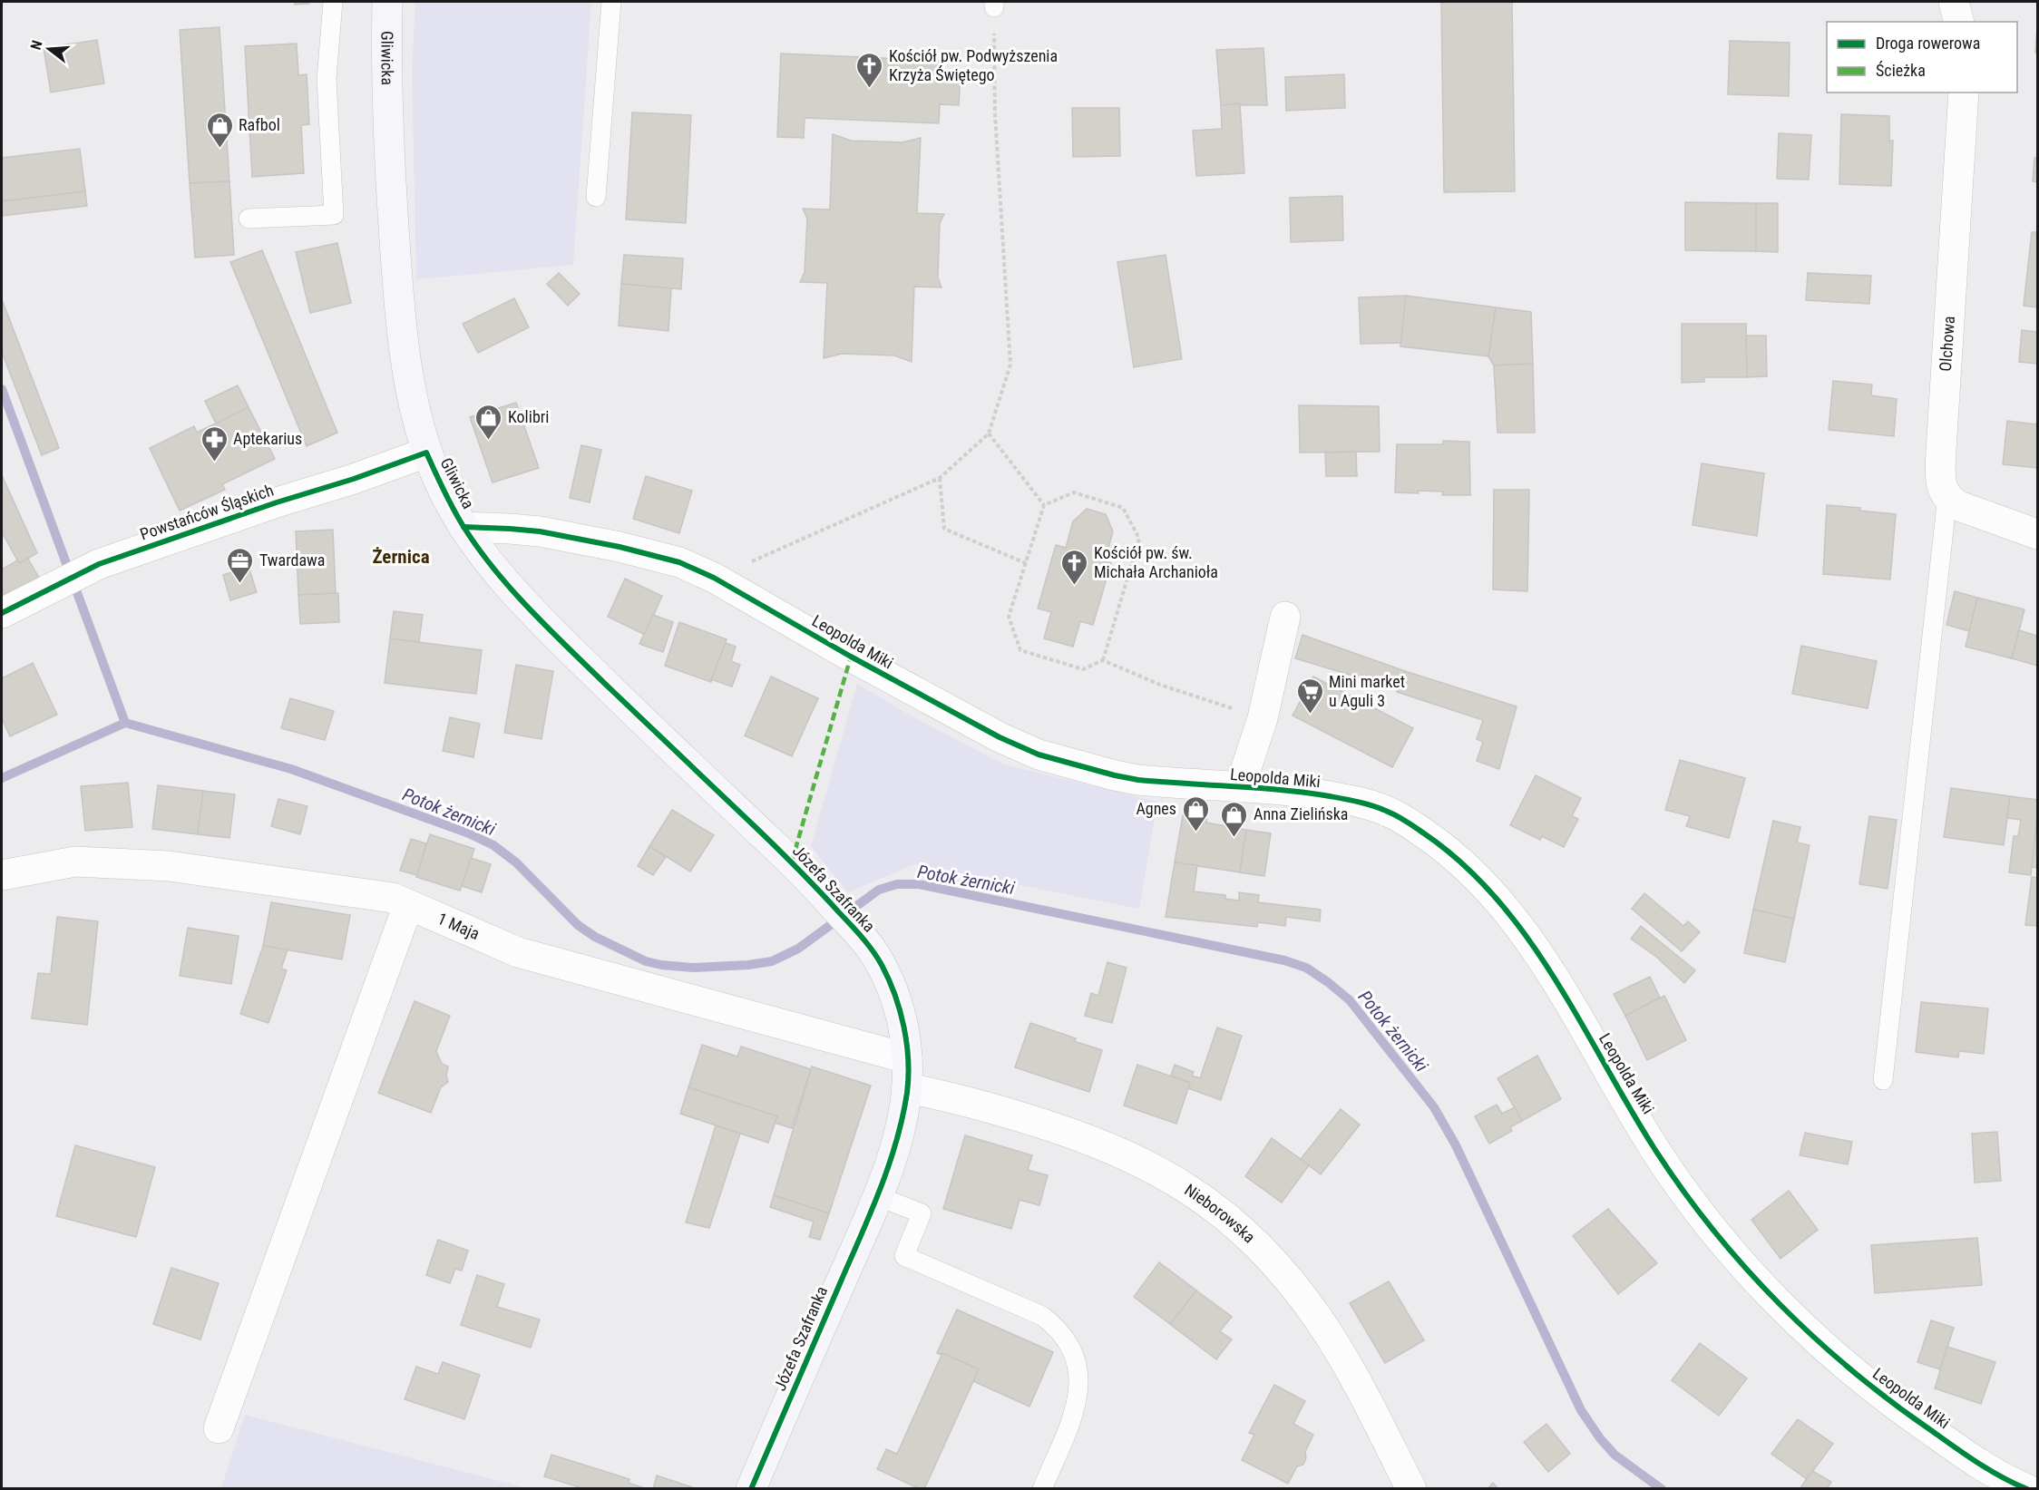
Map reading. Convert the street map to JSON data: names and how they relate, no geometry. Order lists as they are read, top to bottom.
{
  "streets": {
    "street": [
      "Gliwicka",
      "Olchowa",
      "Powstańców Śląskich",
      "Leopolda Miki",
      "Józefa Szafranka",
      "1 Maja",
      "Nieborowska"
    ]
  },
  "crossings": [
    ["Gliwicka", "Powstańców Śląskich"],
    ["Gliwicka", "Leopolda Miki"],
    ["Gliwicka", "Józefa Szafranka"],
    ["Leopolda Miki", "Józefa Szafranka"],
    ["Józefa Szafranka", "1 Maja"],
    ["Józefa Szafranka", "Nieborowska"]
  ],
  "districts": ["Żernica"],
  "water": ["Potok żernicki"],
  "places": {
    "church": ["Kościół pw. Podwyższenia Krzyża Świętego", "Kościół pw. św. Michała Archanioła"],
    "shop": [
      "Rafbol",
      "Kolibri",
      "Agnes",
      "Anna Zielińska"
    ],
    "pharmacy": ["Aptekarius"],
    "office": ["Twardawa"],
    "supermarket": ["Mini market u Aguli 3"]
  },
  "legend": ["Droga rowerowa", "Ścieżka"],
  "north": "left"
}
